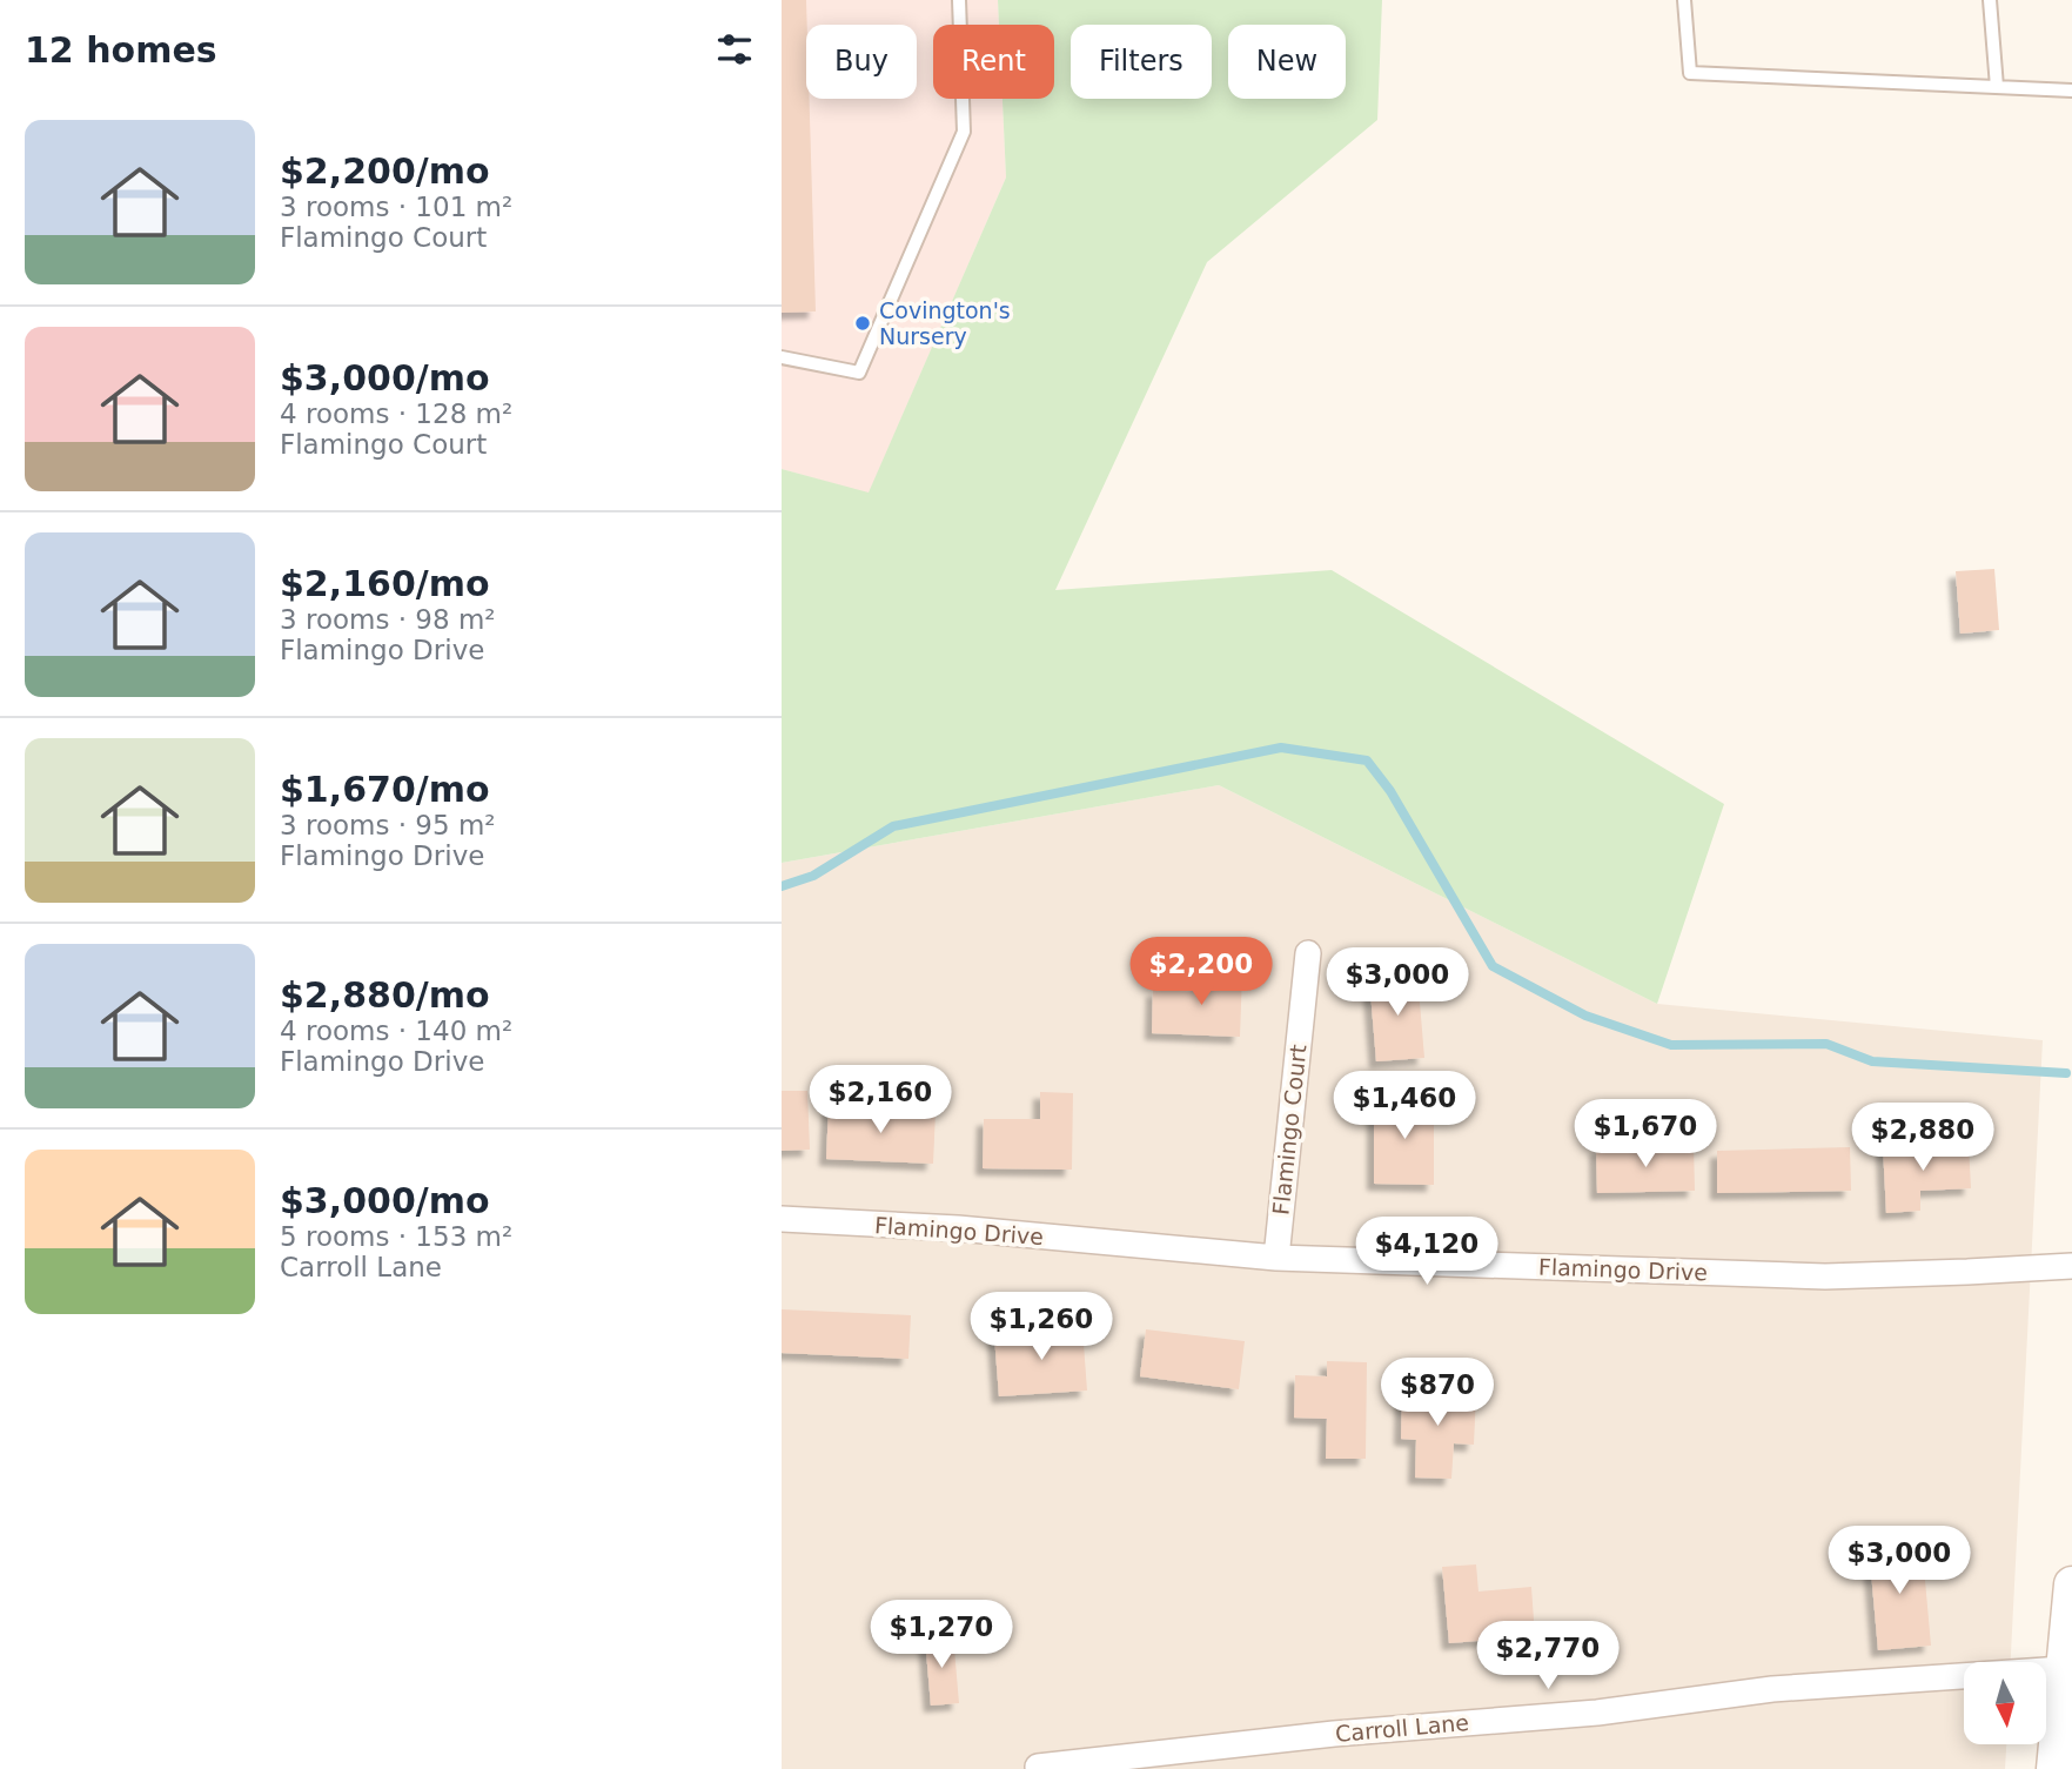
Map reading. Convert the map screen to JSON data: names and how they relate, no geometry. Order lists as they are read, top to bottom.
{
  "streets": {
    "street": ["Flamingo Court", "Flamingo Drive", "Carroll Lane"]
  },
  "crossings": [
    ["Flamingo Court", "Flamingo Drive"]
  ],
  "places": ["Covington's Nursery"],
  "north": "bottom",
  "page": {
    "heading": "12 homes",
    "chip": [
      "Buy",
      "Rent",
      "Filters",
      "New"
    ],
    "list": [
      {
        "name": "$2,200/mo",
        "note": "3 rooms · 101 m² · Flamingo Court"
      },
      {
        "name": "$3,000/mo",
        "note": "4 rooms · 128 m² · Flamingo Court"
      },
      {
        "name": "$2,160/mo",
        "note": "3 rooms · 98 m² · Flamingo Drive"
      },
      {
        "name": "$1,670/mo",
        "note": "3 rooms · 95 m² · Flamingo Drive"
      },
      {
        "name": "$2,880/mo",
        "note": "4 rooms · 140 m² · Flamingo Drive"
      },
      {
        "name": "$3,000/mo",
        "note": "5 rooms · 153 m² · Carroll Lane"
      }
    ],
    "price": [
      "$2,200",
      "$3,000",
      "$2,160",
      "$1,460",
      "$1,670",
      "$2,880",
      "$4,120",
      "$1,260",
      "$870",
      "$3,000",
      "$1,270",
      "$2,770"
    ]
  }
}
